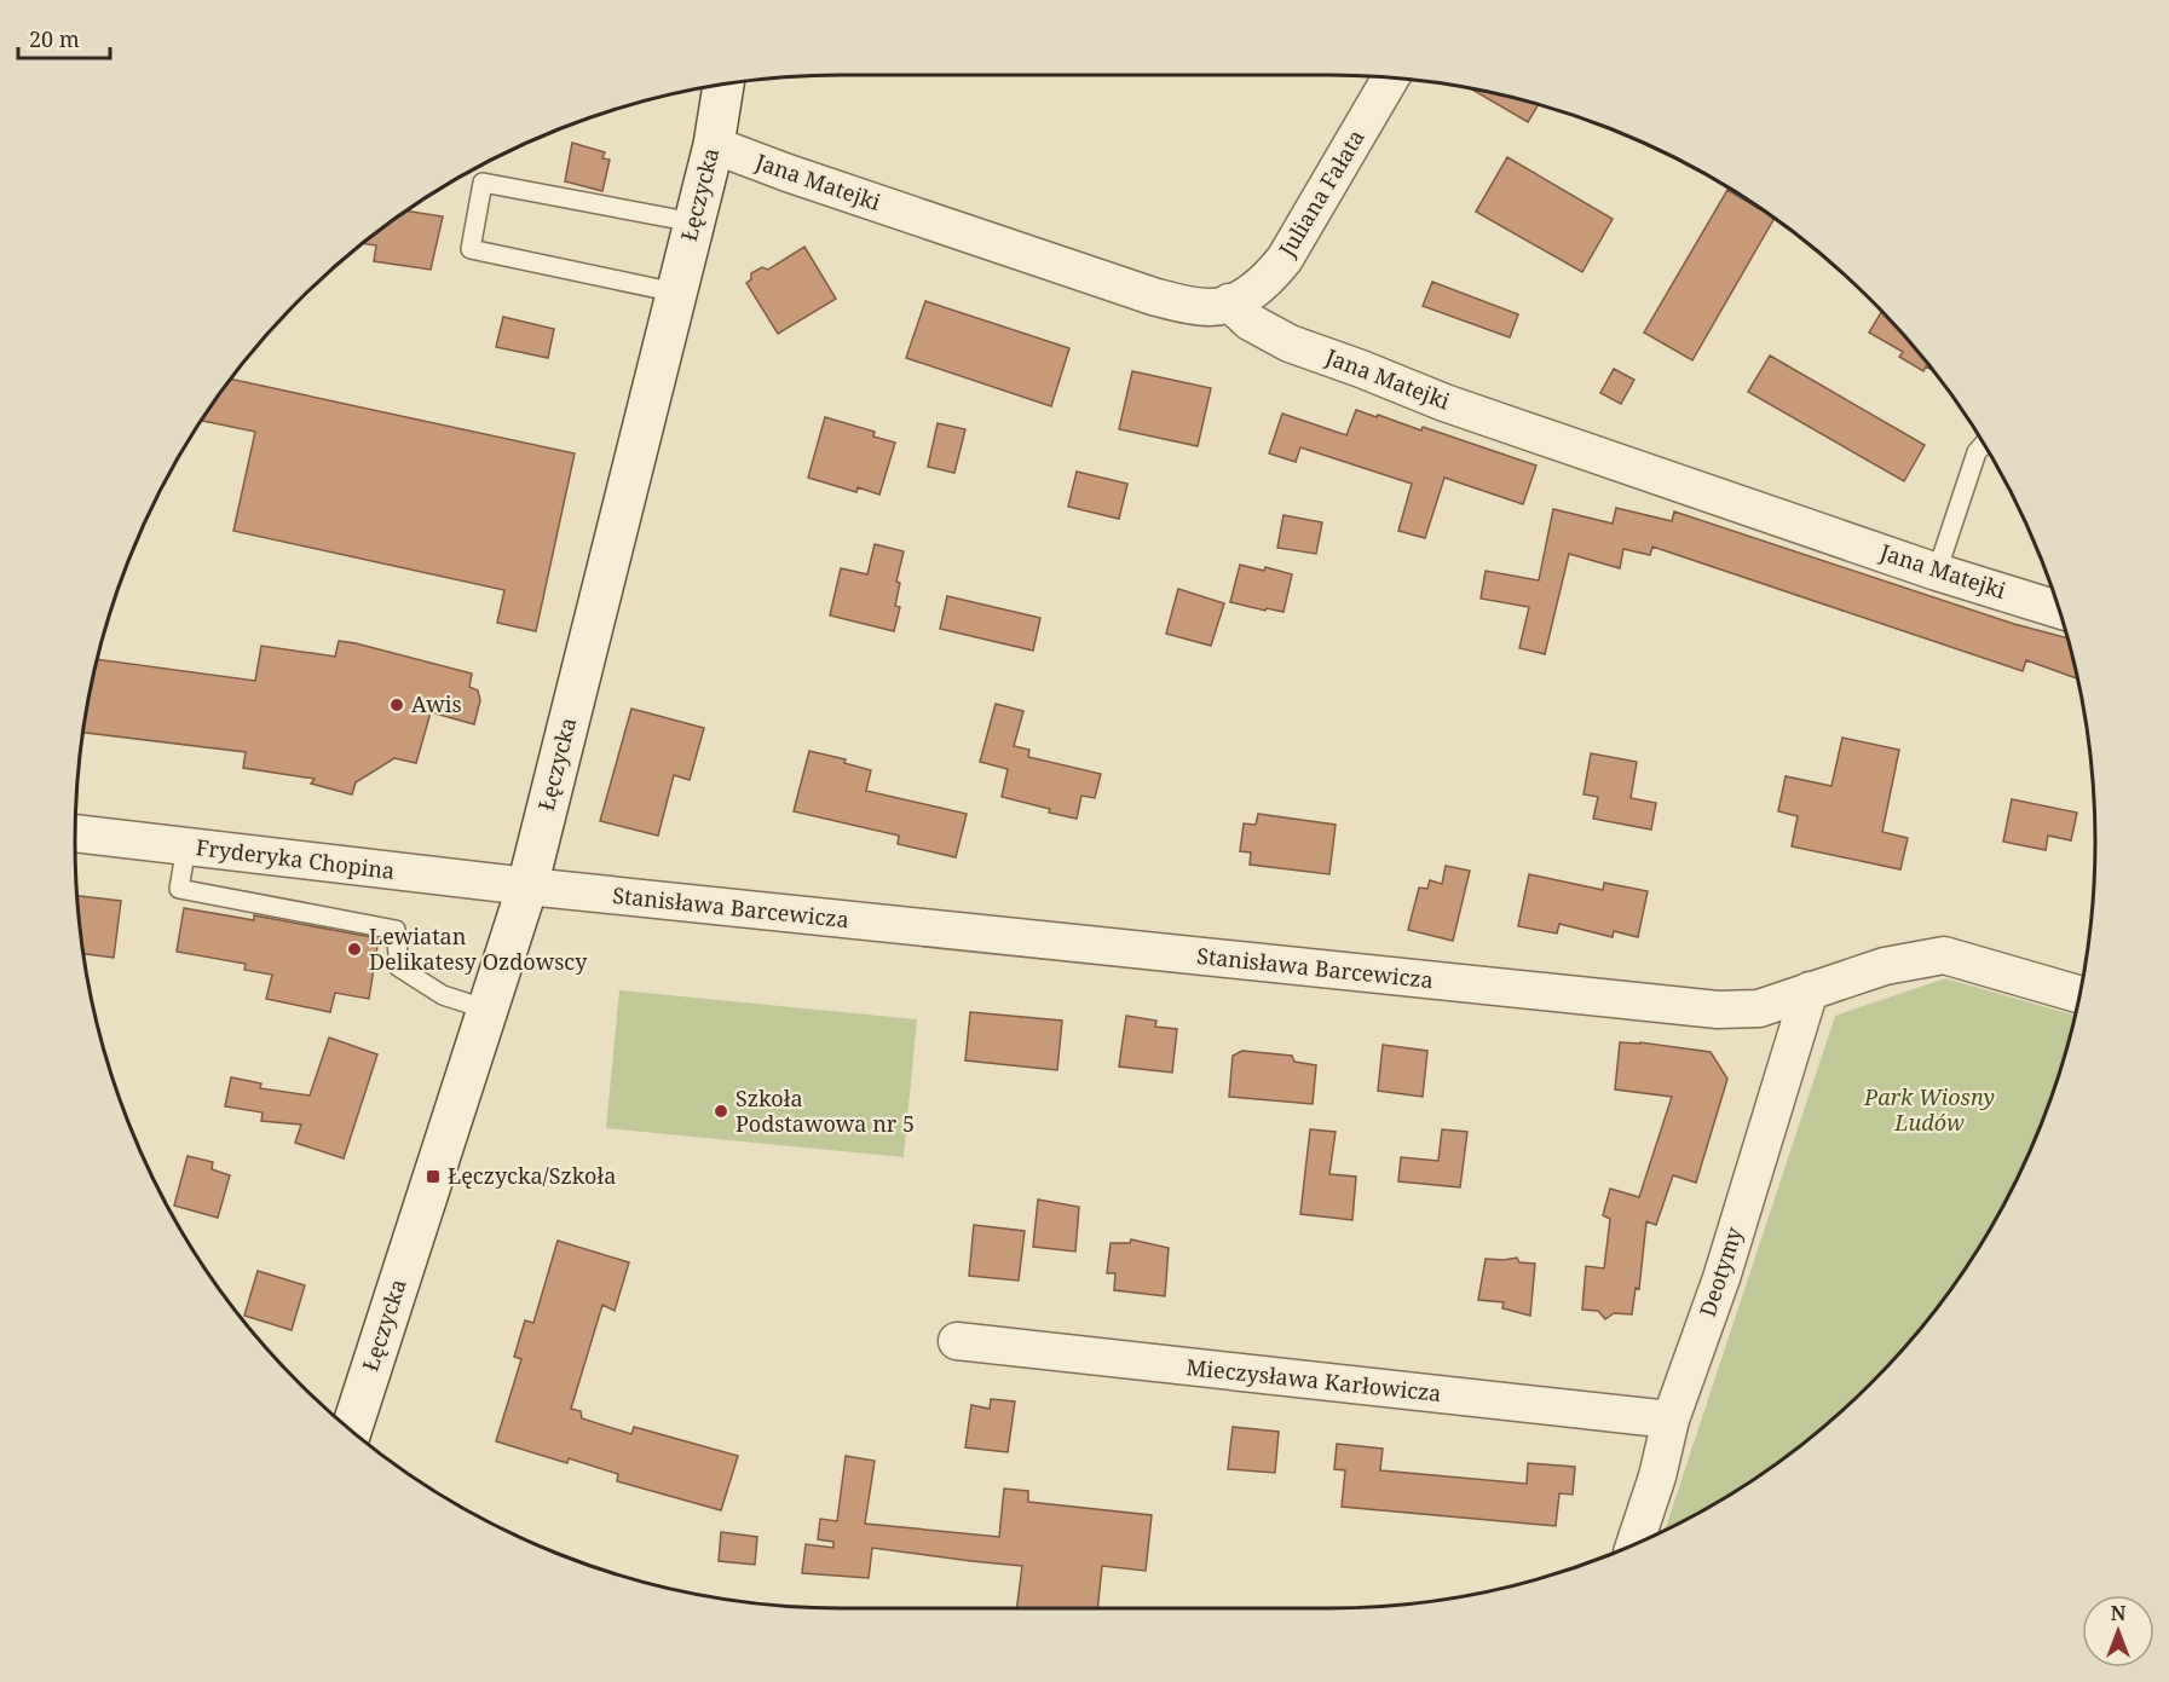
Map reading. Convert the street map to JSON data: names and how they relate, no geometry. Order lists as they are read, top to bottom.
{
  "streets": {
    "street": [
      "Jana Matejki",
      "Juliana Fałata",
      "Łęczycka",
      "Fryderyka Chopina",
      "Stanisława Barcewicza",
      "Deotymy",
      "Mieczysława Karłowicza"
    ]
  },
  "crossings": [
    ["Jana Matejki", "Juliana Fałata"],
    ["Jana Matejki", "Łęczycka"],
    ["Łęczycka", "Fryderyka Chopina"],
    ["Łęczycka", "Stanisława Barcewicza"],
    ["Fryderyka Chopina", "Stanisława Barcewicza"],
    ["Stanisława Barcewicza", "Deotymy"],
    ["Deotymy", "Mieczysława Karłowicza"]
  ],
  "parks": ["Park Wiosny Ludów"],
  "places": {
    "other": ["Awis", "Lewiatan Delikatesy Ozdowscy", "Szkoła Podstawowa nr 5"],
    "transit": ["Łęczycka/Szkoła"]
  },
  "scale_bar": "20 m",
  "north": "top"
}
